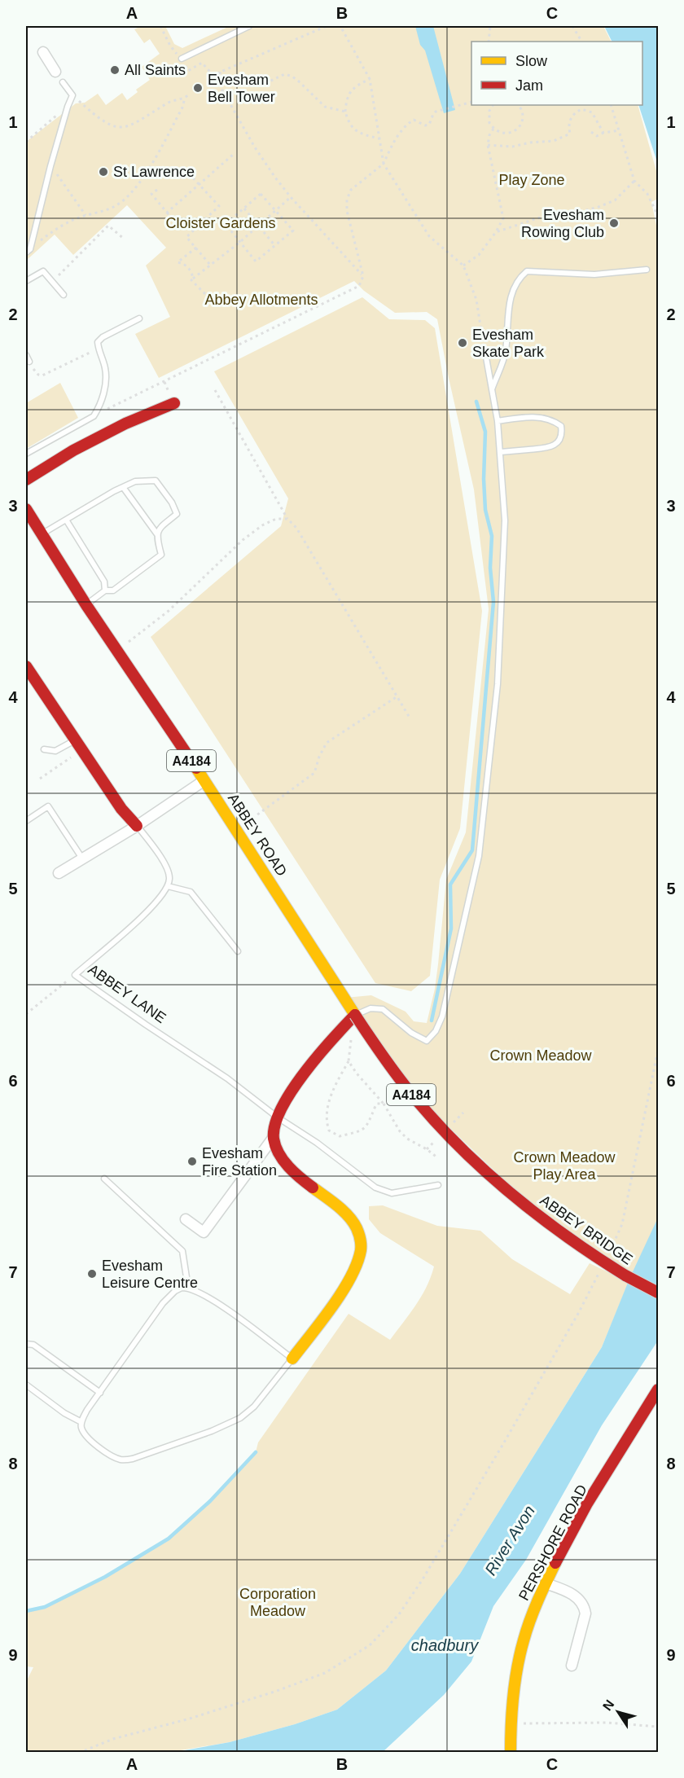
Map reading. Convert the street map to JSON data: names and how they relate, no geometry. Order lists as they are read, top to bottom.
{
  "streets": {
    "main road": [
      "A4184",
      "ABBEY ROAD",
      "ABBEY BRIDGE",
      "PERSHORE ROAD"
    ],
    "lane": ["ABBEY LANE"]
  },
  "crossings": [
    ["ABBEY ROAD", "ABBEY BRIDGE"]
  ],
  "water": ["River Avon", "chadbury"],
  "parks": [
    "Play Zone",
    "Cloister Gardens",
    "Abbey Allotments",
    "Crown Meadow",
    "Crown Meadow Play Area",
    "Corporation Meadow"
  ],
  "places": [
    "All Saints",
    "Evesham Bell Tower",
    "St Lawrence",
    "Evesham Rowing Club",
    "Evesham Skate Park",
    "Evesham Fire Station",
    "Evesham Leisure Centre"
  ],
  "legend": ["Slow", "Jam"],
  "north": "top left",
  "grid": {
    "columns": ["A", "B", "C"],
    "rows": [
      "1",
      "2",
      "3",
      "4",
      "5",
      "6",
      "7",
      "8",
      "9"
    ]
  }
}
